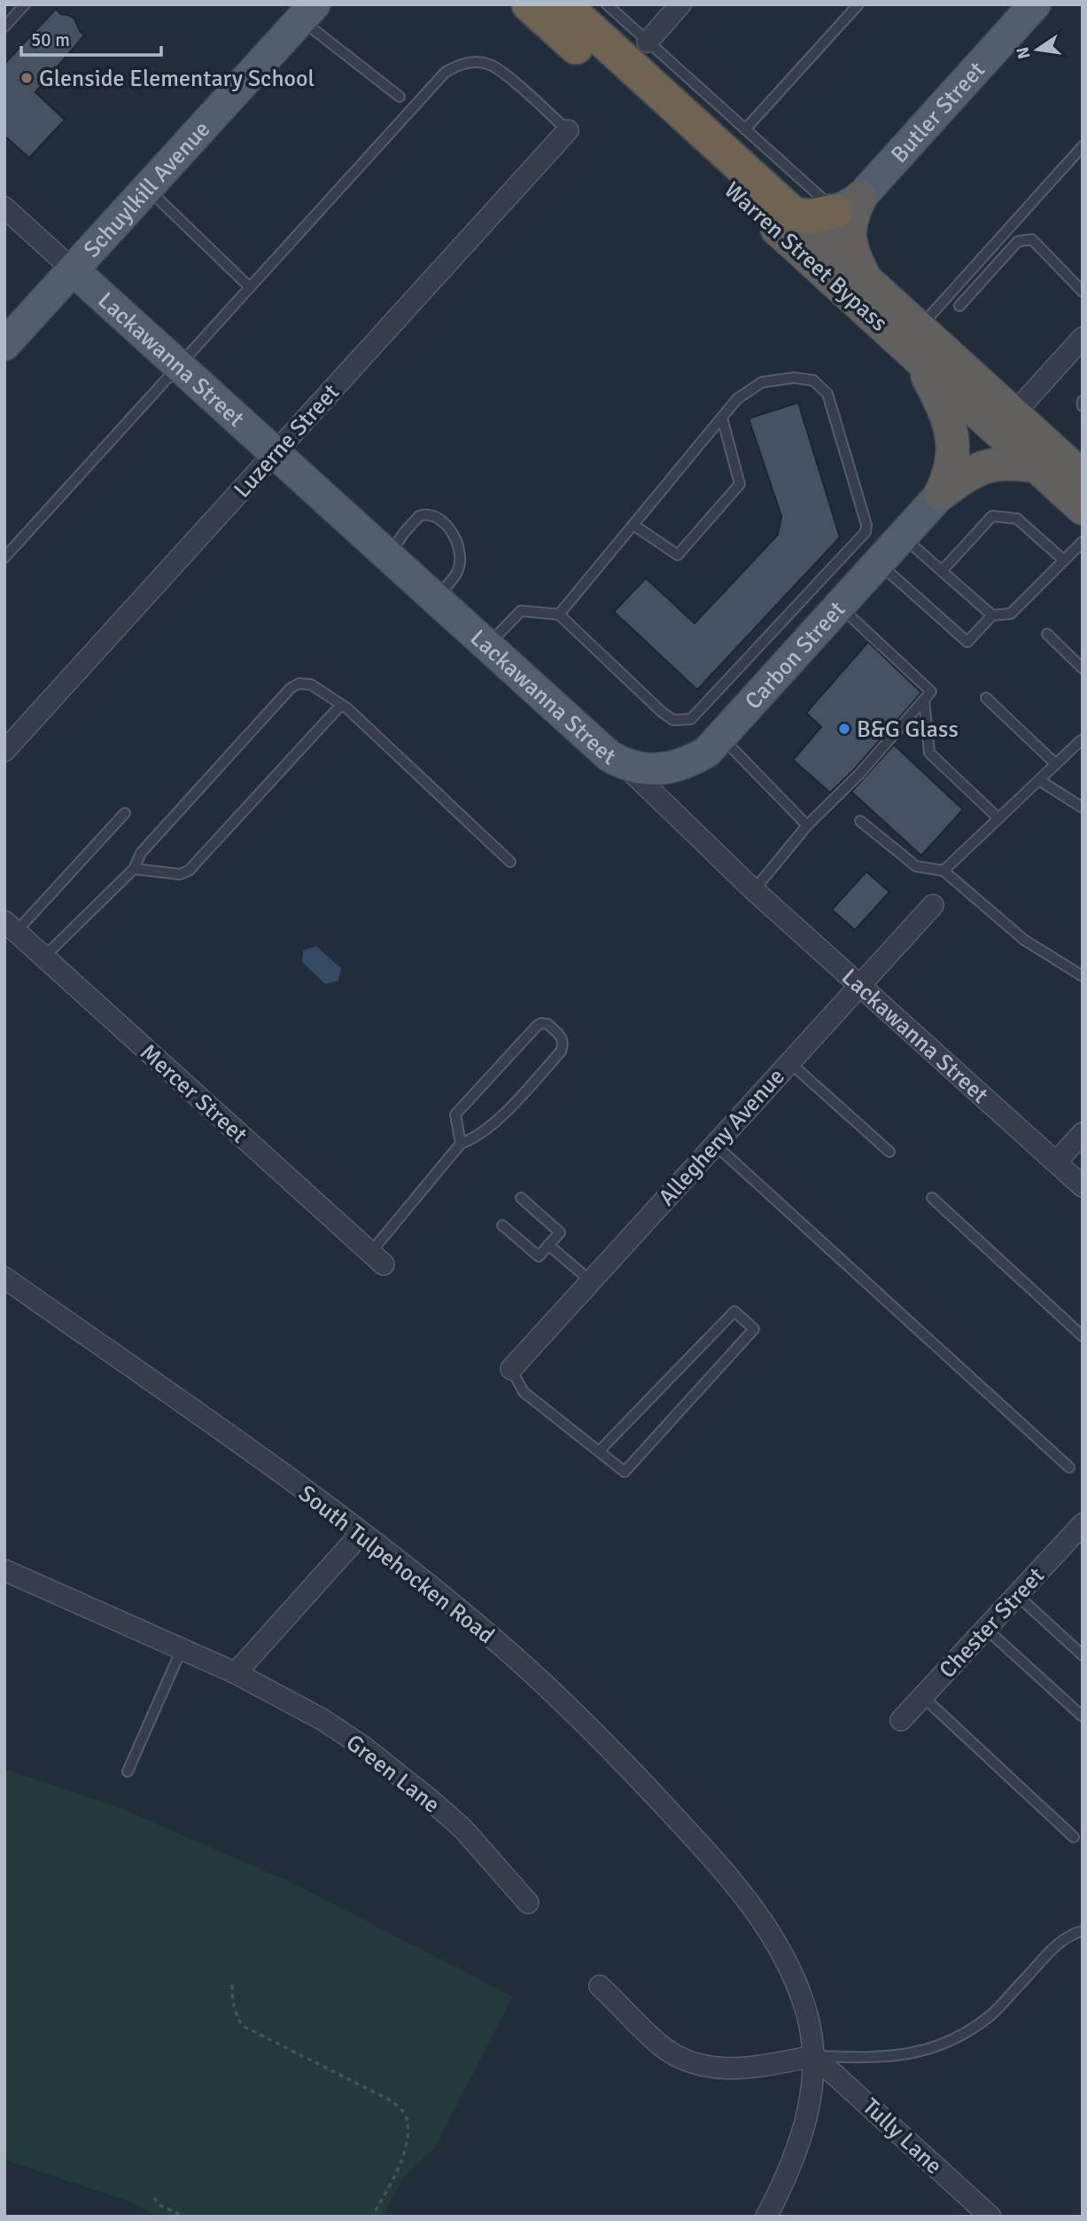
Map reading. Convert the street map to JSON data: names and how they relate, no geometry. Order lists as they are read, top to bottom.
{
  "streets": {
    "highway": ["Warren Street Bypass"],
    "main road": [
      "Butler Street",
      "Schuylkill Avenue",
      "Lackawanna Street",
      "Carbon Street"
    ],
    "street": [
      "Luzerne Street",
      "Mercer Street",
      "Allegheny Avenue",
      "South Tulpehocken Road",
      "Chester Street",
      "Green Lane",
      "Tully Lane"
    ]
  },
  "crossings": [
    ["Schuylkill Avenue", "Lackawanna Street"],
    ["Lackawanna Street", "Luzerne Street"],
    ["Lackawanna Street", "Carbon Street"],
    ["Lackawanna Street", "Allegheny Avenue"],
    ["South Tulpehocken Road", "Tully Lane"]
  ],
  "places": ["Glenside Elementary School", "B&G Glass"],
  "scale_bar": "50 m",
  "north": "left"
}
